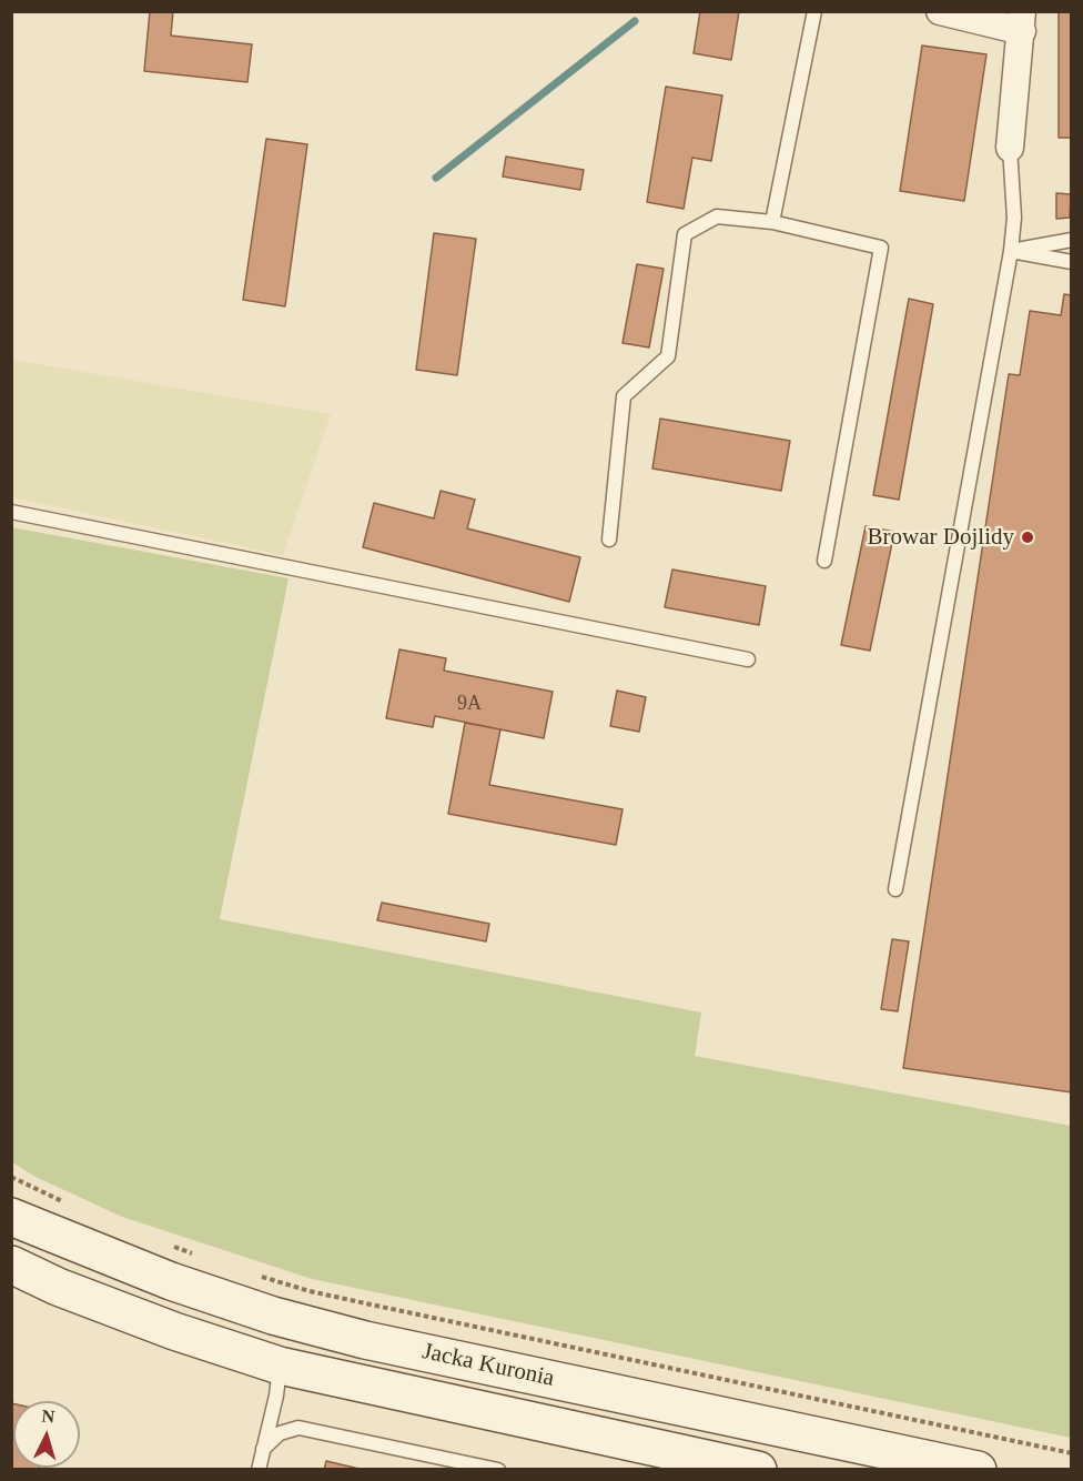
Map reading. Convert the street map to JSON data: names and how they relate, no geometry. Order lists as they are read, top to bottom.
{
  "streets": {
    "main road": ["Jacka Kuronia"]
  },
  "places": ["Browar Dojlidy"],
  "house_numbers": ["9A"],
  "north": "top"
}
